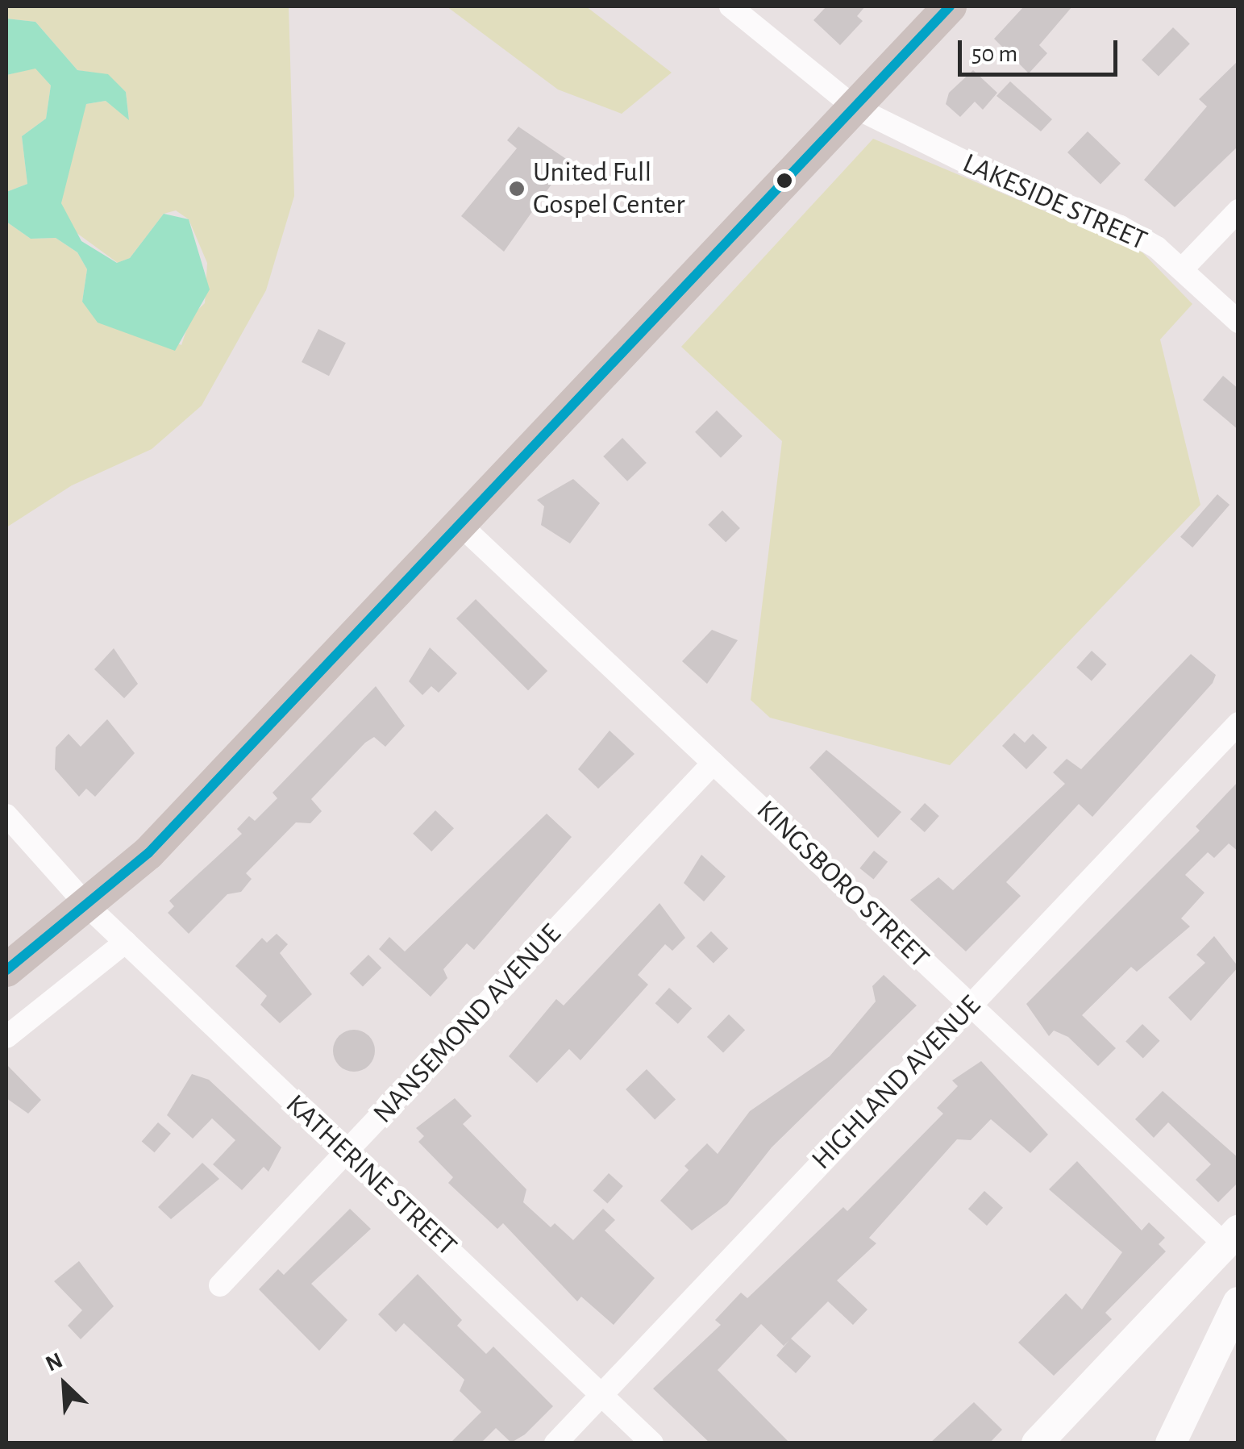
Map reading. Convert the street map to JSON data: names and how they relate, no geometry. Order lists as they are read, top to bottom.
{
  "streets": {
    "street": [
      "LAKESIDE STREET",
      "KINGSBORO STREET",
      "NANSEMOND AVENUE",
      "HIGHLAND AVENUE",
      "KATHERINE STREET"
    ]
  },
  "crossings": [
    ["KINGSBORO STREET", "NANSEMOND AVENUE"],
    ["KINGSBORO STREET", "HIGHLAND AVENUE"],
    ["NANSEMOND AVENUE", "KATHERINE STREET"],
    ["HIGHLAND AVENUE", "KATHERINE STREET"]
  ],
  "places": ["United Full Gospel Center"],
  "scale_bar": "50 m",
  "north": "top left"
}
